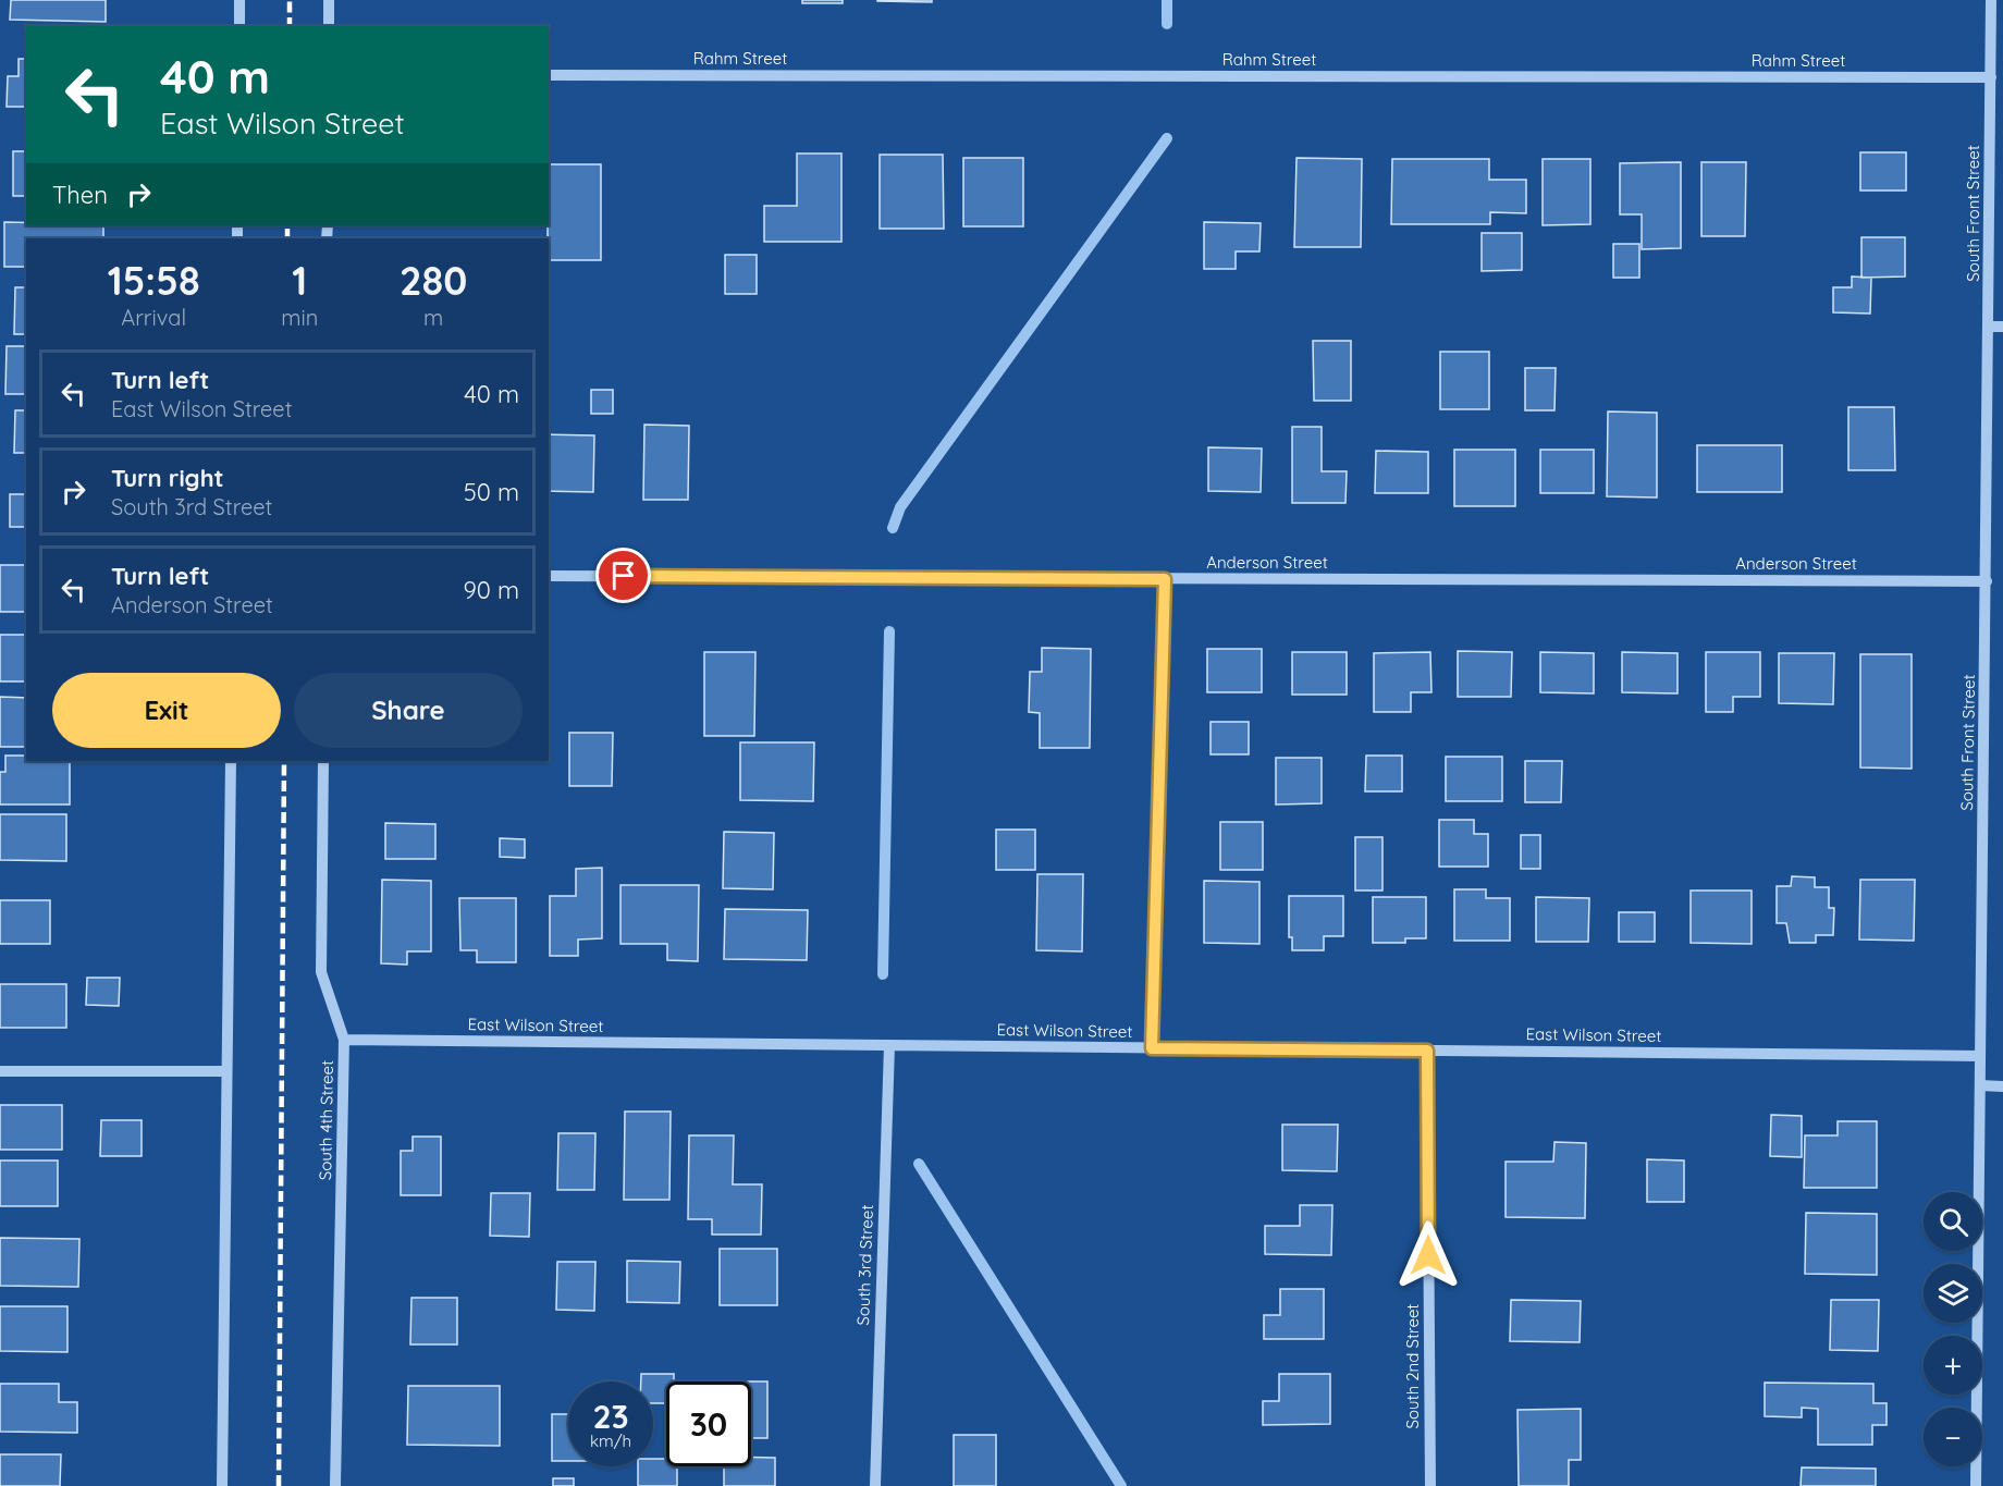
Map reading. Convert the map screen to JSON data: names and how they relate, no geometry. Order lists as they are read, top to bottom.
{
  "streets": {
    "street": [
      "Rahm Street",
      "South Front Street",
      "Anderson Street",
      "East Wilson Street",
      "South 4th Street",
      "South 3rd Street",
      "South 2nd Street"
    ]
  },
  "crossings": [
    ["Rahm Street", "South Front Street"],
    ["South Front Street", "Anderson Street"],
    ["South Front Street", "East Wilson Street"],
    ["East Wilson Street", "South 4th Street"],
    ["East Wilson Street", "South 3rd Street"],
    ["East Wilson Street", "South 2nd Street"]
  ],
  "page": {
    "turn": ["40 m", "East Wilson Street"],
    "then": "Then",
    "eta": [
      "15:58",
      "Arrival",
      "1",
      "min",
      "280",
      "m"
    ],
    "list": [
      {
        "name": "Turn left",
        "note": "East Wilson Street",
        "value": "40 m"
      },
      {
        "name": "Turn right",
        "note": "South 3rd Street",
        "value": "50 m"
      },
      {
        "name": "Turn left",
        "note": "Anderson Street",
        "value": "90 m"
      }
    ],
    "buttons": ["Exit", "Share"],
    "map_buttons": ["+", "−"],
    "speed": "23 km/h",
    "limit": "30"
  }
}
